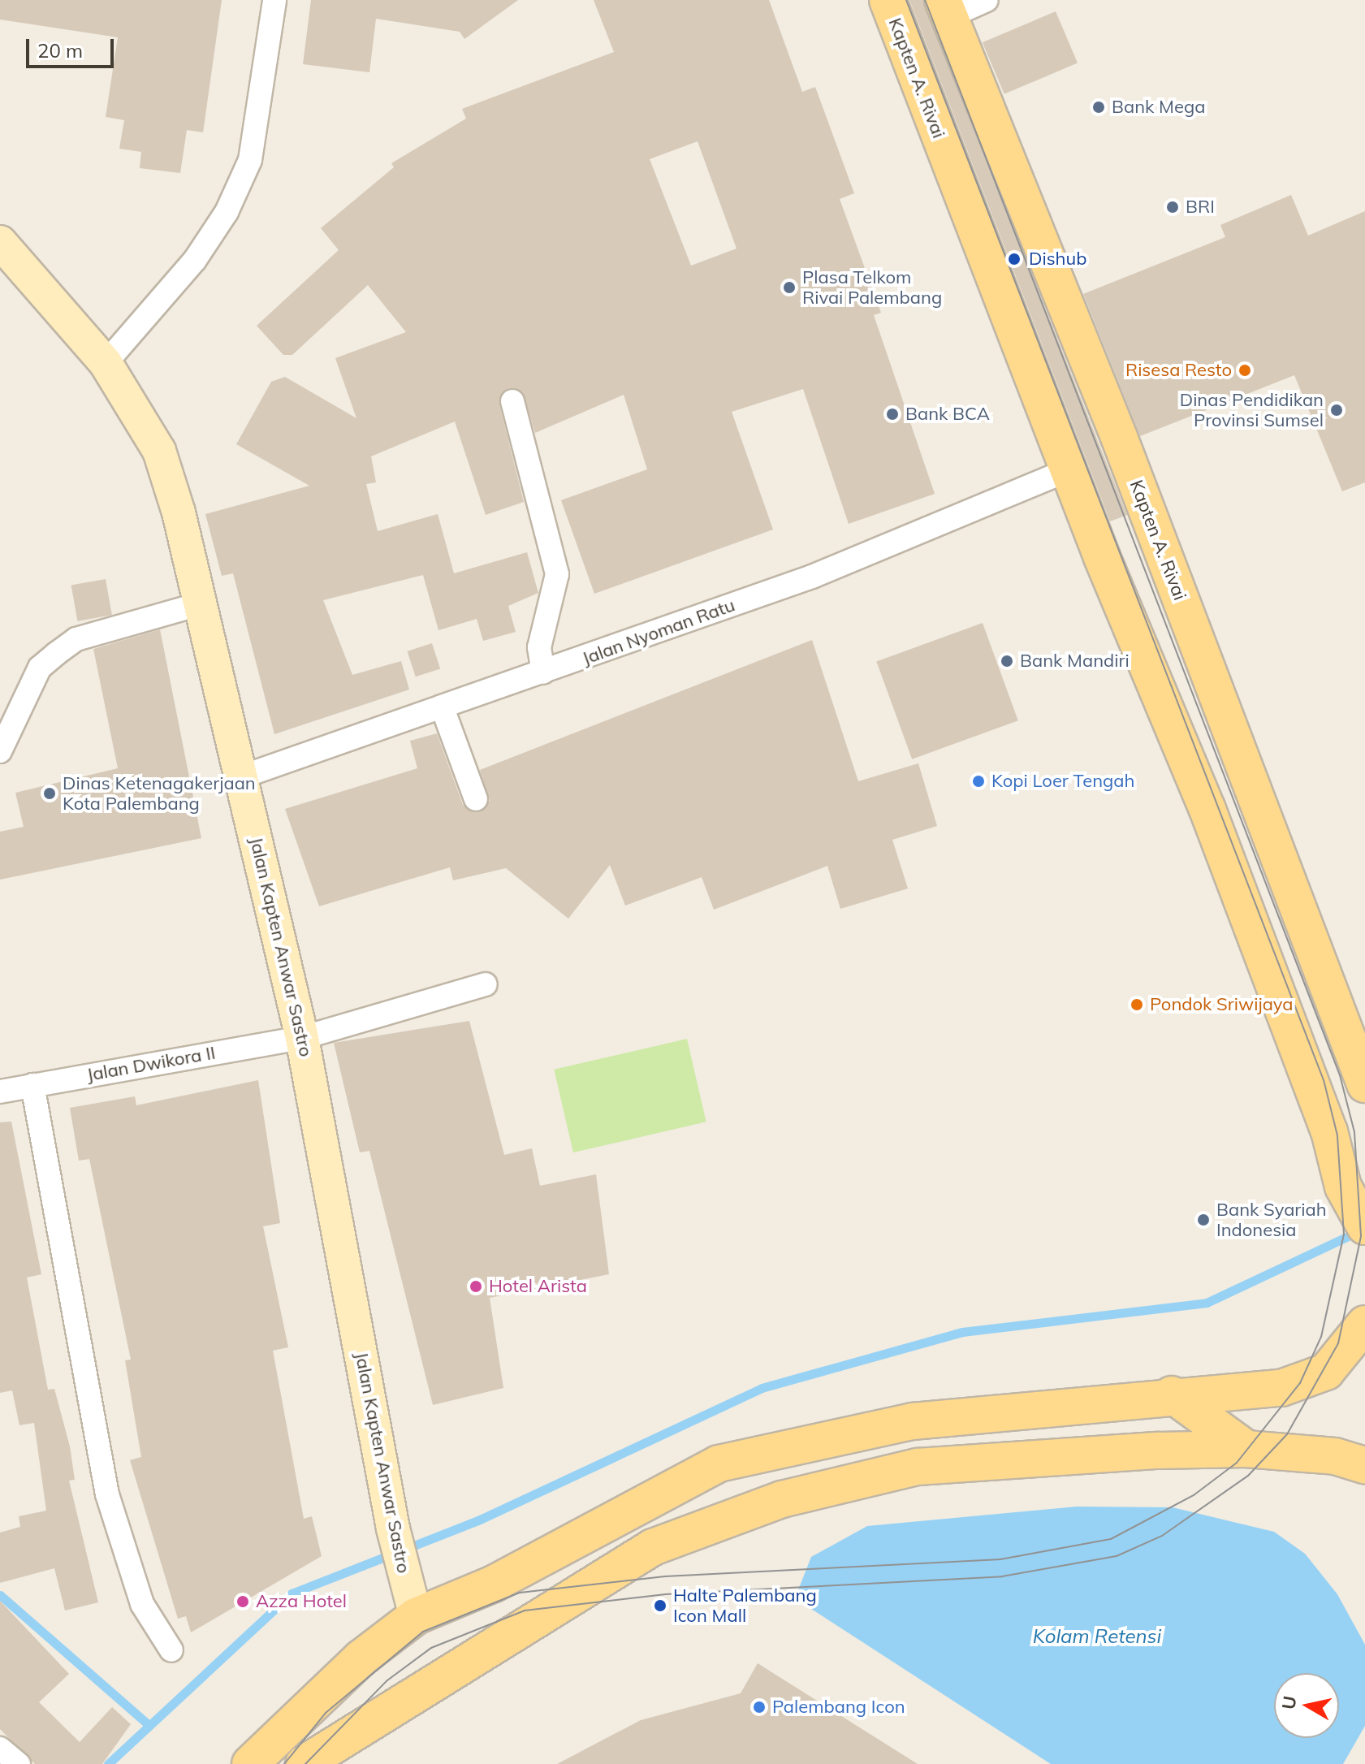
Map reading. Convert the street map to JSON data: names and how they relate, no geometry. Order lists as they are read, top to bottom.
{
  "streets": {
    "main road": ["Kapten A. Rivai"],
    "street": ["Jalan Nyoman Ratu", "Jalan Kapten Anwar Sastro", "Jalan Dwikora II"]
  },
  "crossings": [
    ["Kapten A. Rivai", "Jalan Nyoman Ratu"],
    ["Jalan Nyoman Ratu", "Jalan Kapten Anwar Sastro"],
    ["Jalan Kapten Anwar Sastro", "Jalan Dwikora II"]
  ],
  "water": ["Kolam Retensi"],
  "places": [
    "Bank Mega",
    "BRI",
    "Dishub",
    "Plasa Telkom Rivai Palembang",
    "Risesa Resto",
    "Dinas Pendidikan Provinsi Sumsel",
    "Bank BCA",
    "Bank Mandiri",
    "Kopi Loer Tengah",
    "Dinas Ketenagakerjaan Kota Palembang",
    "Pondok Sriwijaya",
    "Bank Syariah Indonesia",
    "Hotel Arista",
    "Azza Hotel",
    "Halte Palembang Icon Mall",
    "Palembang Icon"
  ],
  "scale_bar": "20 m",
  "north": "left"
}
